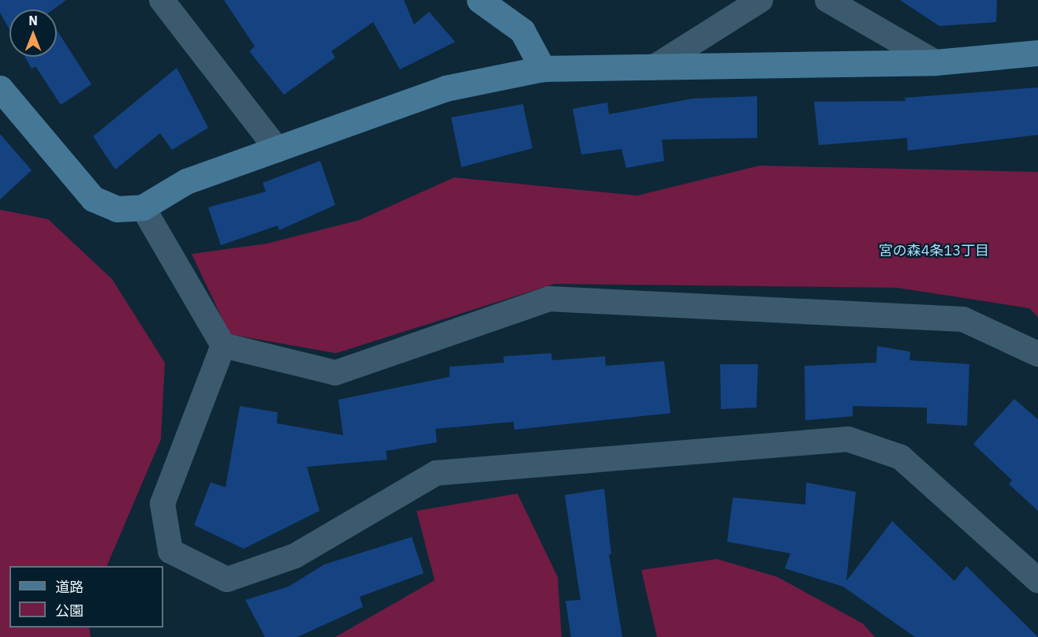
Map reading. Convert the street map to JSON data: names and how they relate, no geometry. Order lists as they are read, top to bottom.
{
  "districts": ["宮の森4条13丁目"],
  "legend": ["道路", "公園"],
  "north": "top"
}
